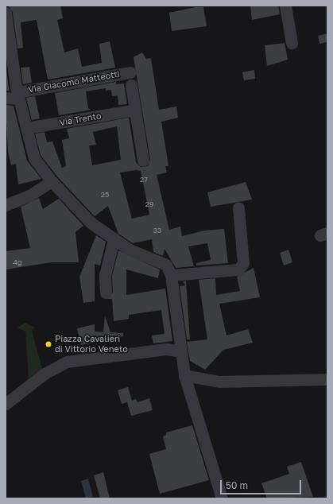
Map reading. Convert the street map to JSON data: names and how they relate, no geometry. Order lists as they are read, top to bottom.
{
  "streets": {
    "street": ["Via Giacomo Matteotti", "Via Trento"]
  },
  "places": ["Piazza Cavalieri di Vittorio Veneto"],
  "house_numbers": [
    "27",
    "25",
    "29",
    "33",
    "4g"
  ],
  "scale_bar": "50 m"
}
